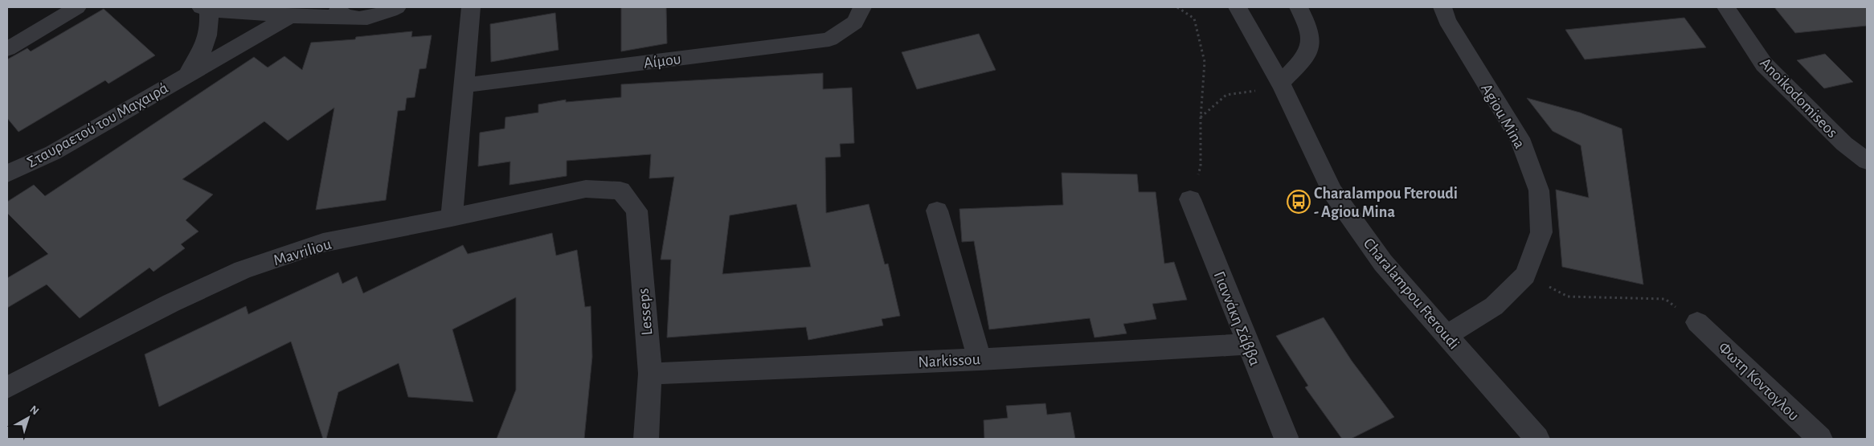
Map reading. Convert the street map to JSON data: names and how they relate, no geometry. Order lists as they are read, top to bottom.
{
  "streets": {
    "street": [
      "Αίμου",
      "Anoikodomiseos",
      "Agiou Mina",
      "Σταυραετού του Μαχαιρά",
      "Mavriliou",
      "Charalampou Fteroudi",
      "Lesseps",
      "Γιαννάκη Σάββα",
      "Narkissou",
      "Φωτη Κοντογλου"
    ]
  },
  "crossings": [
    ["Agiou Mina", "Charalampou Fteroudi"],
    ["Mavriliou", "Lesseps"],
    ["Lesseps", "Narkissou"],
    ["Γιαννάκη Σάββα", "Narkissou"]
  ],
  "places": {
    "bus stop": ["Charalampou Fteroudi - Agiou Mina"]
  },
  "north": "top right"
}
